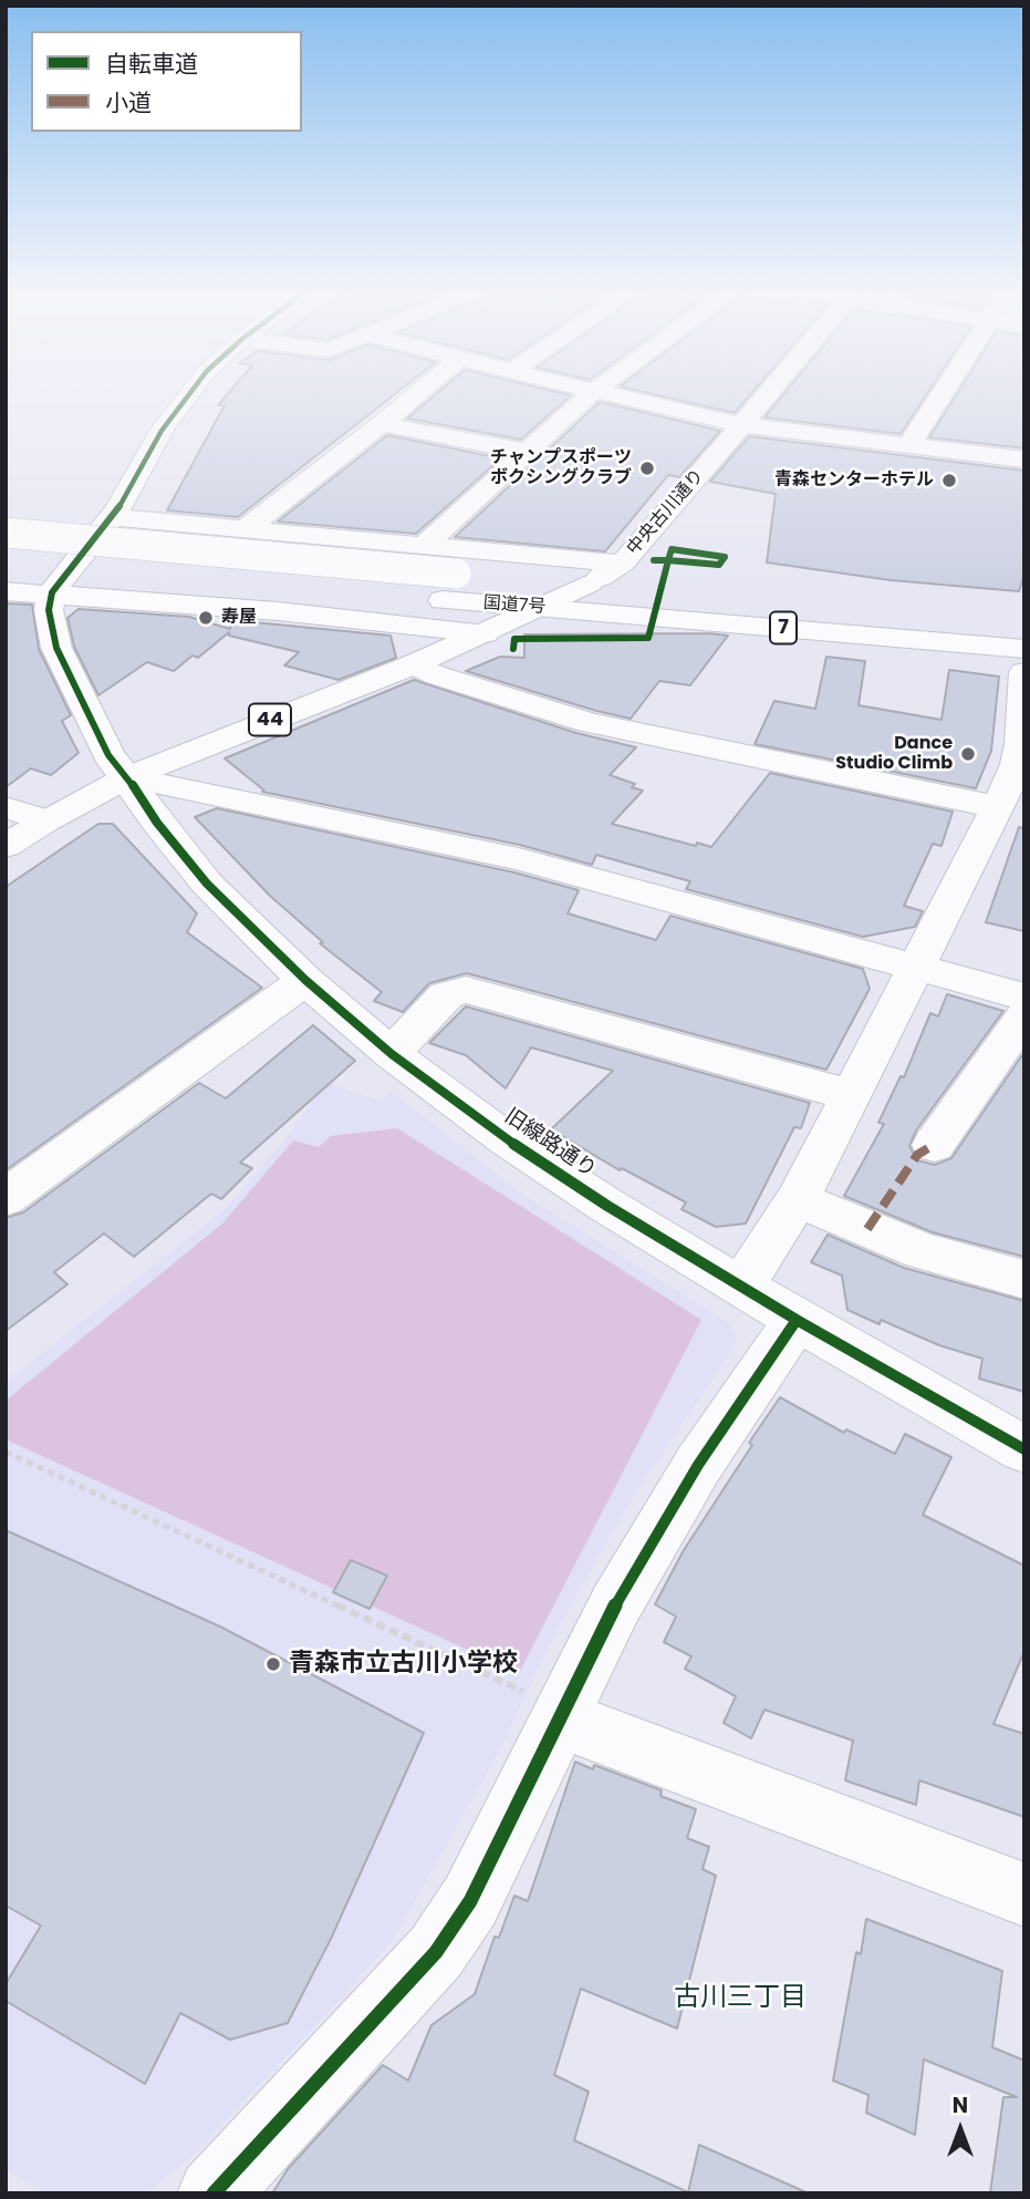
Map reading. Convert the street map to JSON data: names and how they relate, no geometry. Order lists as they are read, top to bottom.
{
  "streets": {
    "main road": [
      "中央古川通り",
      "国道7号",
      "7",
      "44",
      "旧線路通り"
    ]
  },
  "crossings": [
    ["中央古川通り", "国道7号"],
    ["中央古川通り", "44"],
    ["国道7号", "44"],
    ["44", "旧線路通り"]
  ],
  "districts": ["古川三丁目"],
  "places": [
    "チャンプスポーツ ボクシングクラブ",
    "青森センターホテル",
    "寿屋",
    "Dance Studio Climb",
    "青森市立古川小学校"
  ],
  "legend": ["自転車道", "小道"],
  "north": "top"
}
